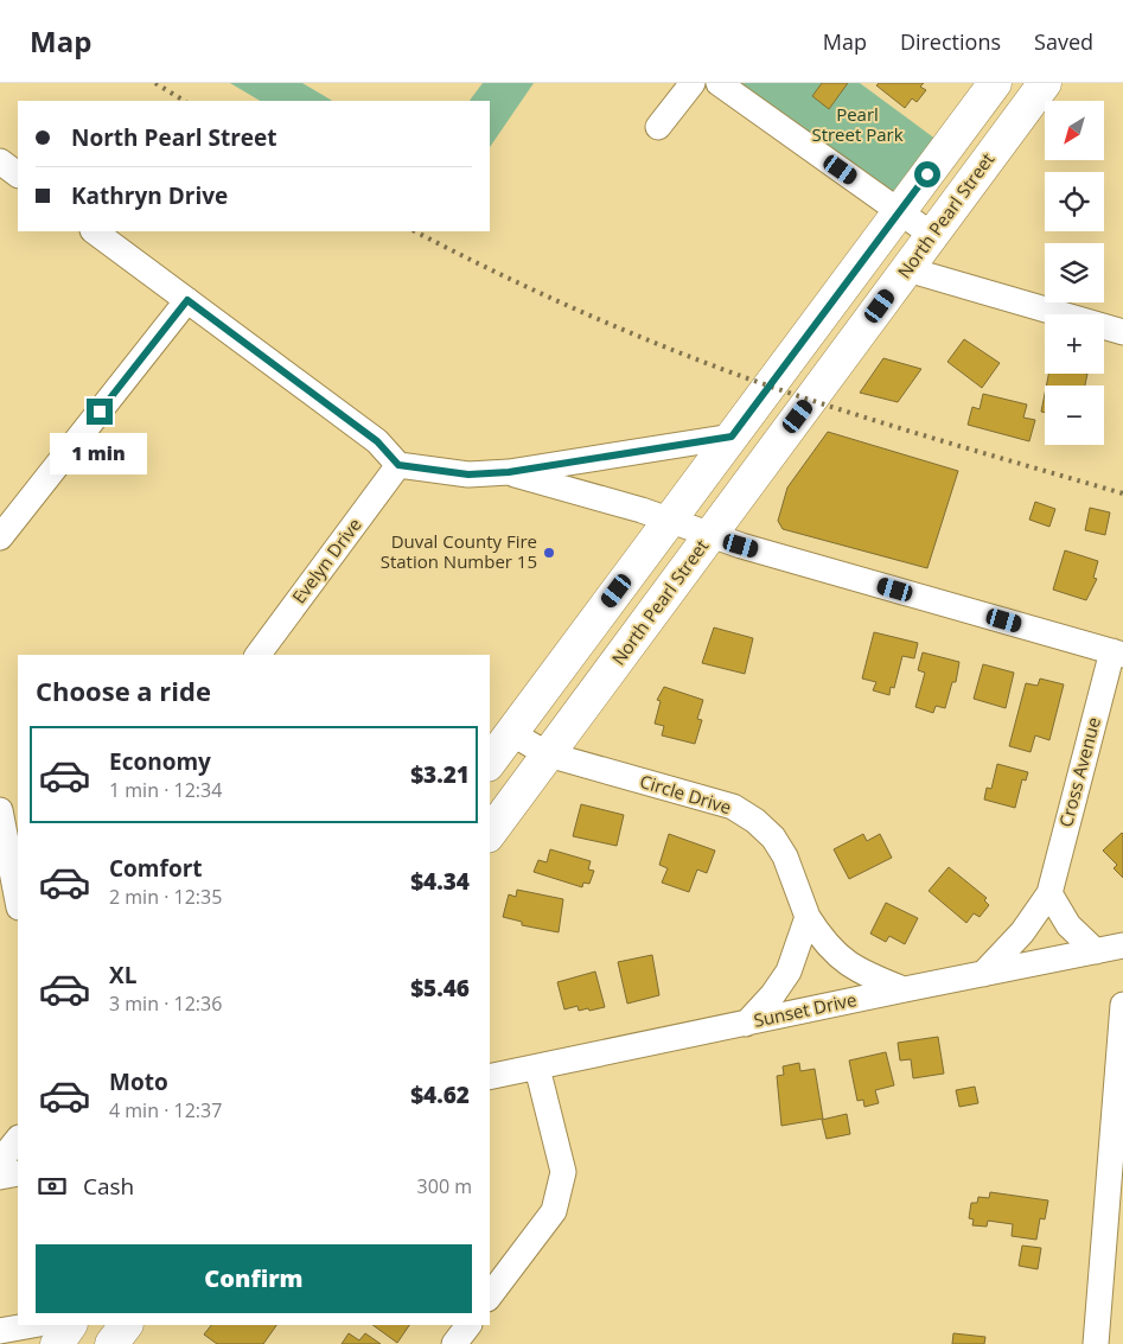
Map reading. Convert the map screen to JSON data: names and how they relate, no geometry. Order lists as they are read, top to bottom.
{
  "streets": {
    "street": [
      "North Pearl Street",
      "Evelyn Drive",
      "Cross Avenue",
      "Circle Drive",
      "Sunset Drive"
    ]
  },
  "crossings": [
    ["North Pearl Street", "Circle Drive"],
    ["Cross Avenue", "Sunset Drive"],
    ["Circle Drive", "Sunset Drive"]
  ],
  "parks": ["Pearl Street Park"],
  "places": ["Duval County Fire Station Number 15"],
  "north": "bottom left",
  "page": {
    "header": "Map",
    "nav": ["Map", "Directions", "Saved"],
    "map_buttons": ["+", "−"],
    "banner": ["North Pearl Street", "Kathryn Drive"],
    "bubble": "1 min",
    "heading": "Choose a ride",
    "list": [
      {
        "name": "Economy",
        "note": "1 min · 12:34",
        "value": "$3.21"
      },
      {
        "name": "Comfort",
        "note": "2 min · 12:35",
        "value": "$4.34"
      },
      {
        "name": "XL",
        "note": "3 min · 12:36",
        "value": "$5.46"
      },
      {
        "name": "Moto",
        "note": "4 min · 12:37",
        "value": "$4.62"
      }
    ],
    "pay": ["Cash", "300 m"],
    "buttons": "Confirm"
  }
}
